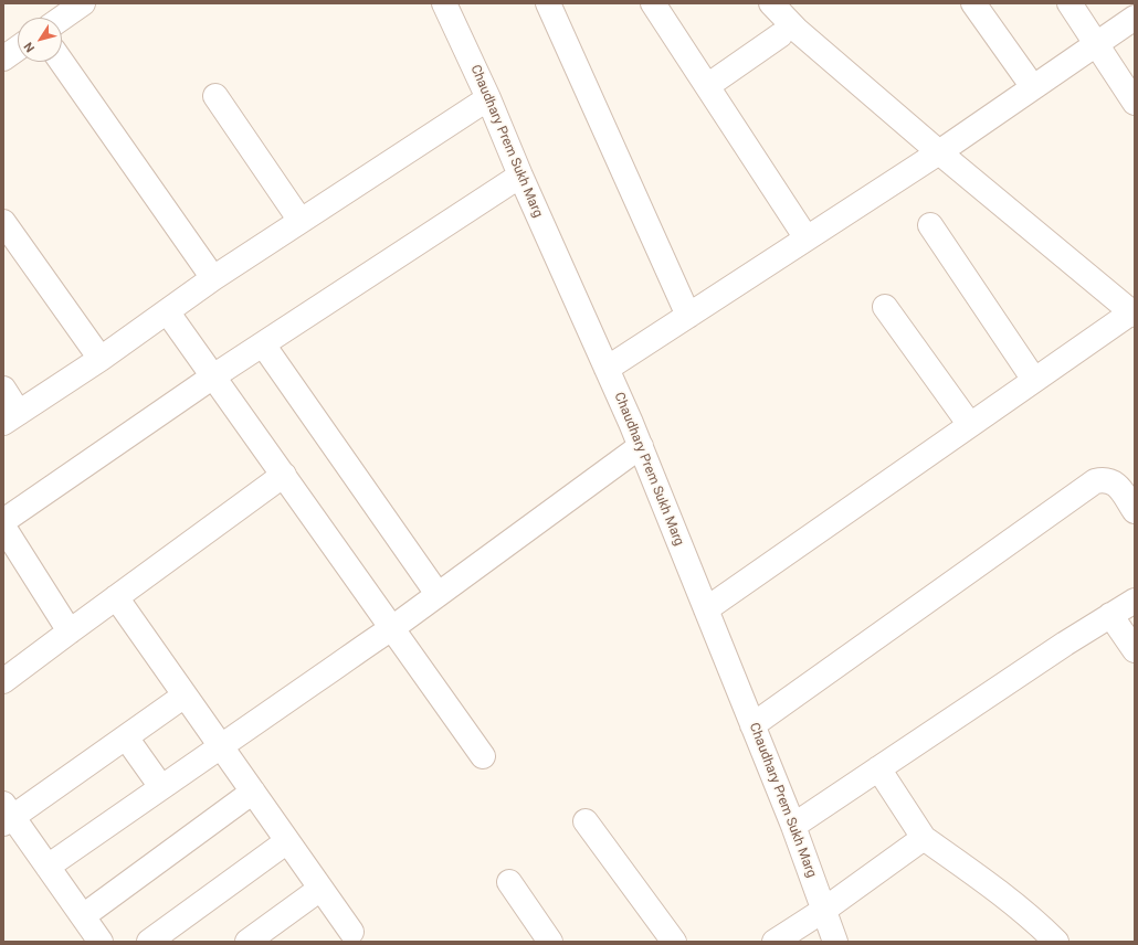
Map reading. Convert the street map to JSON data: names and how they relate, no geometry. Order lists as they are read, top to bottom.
{
  "streets": {
    "street": ["Chaudhary Prem Sukh Marg"]
  },
  "north": "bottom left"
}
